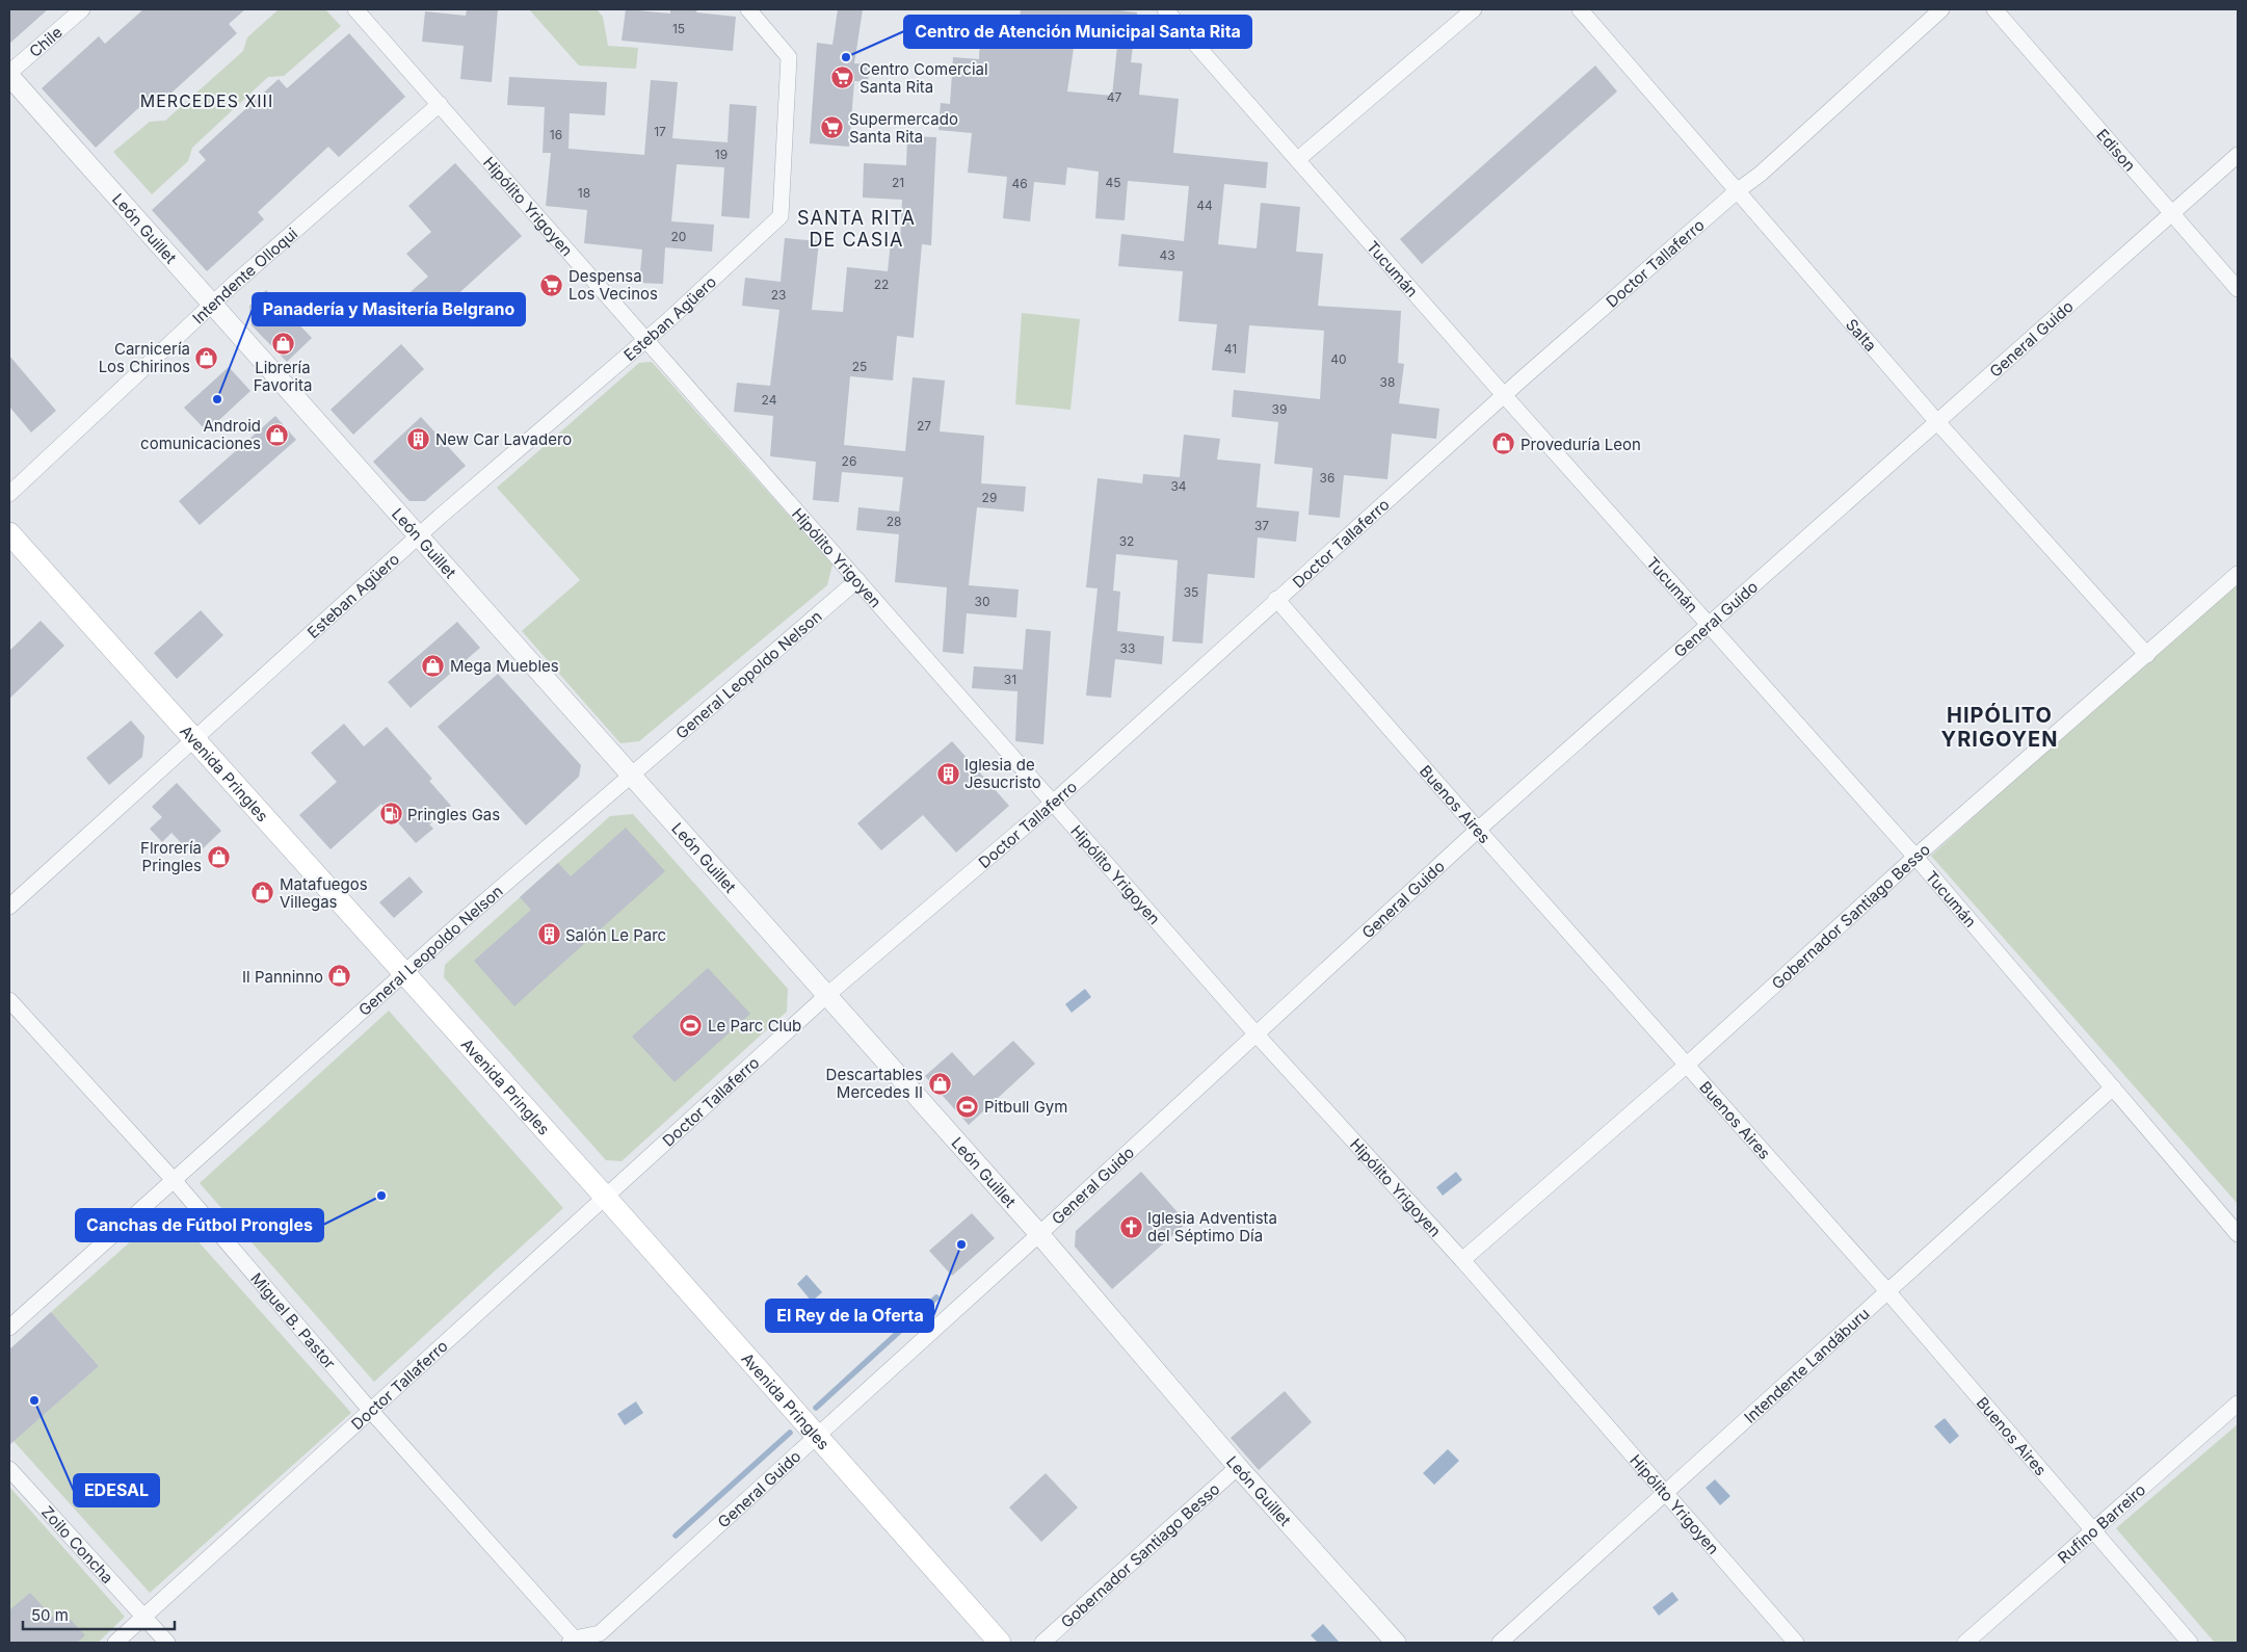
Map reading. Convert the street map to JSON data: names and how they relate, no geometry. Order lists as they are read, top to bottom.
{
  "streets": {
    "main road": ["Avenida Pringles"],
    "street": [
      "Chile",
      "Edison",
      "Hipólito Yrigoyen",
      "León Guillet",
      "Doctor Tallaferro",
      "Tucumán",
      "Intendente Olloqui",
      "Esteban Agüero",
      "Salta",
      "General Guido",
      "General Leopoldo Nelson",
      "Buenos Aires",
      "Gobernador Santiago Besso",
      "Miguel B. Pastor",
      "Intendente Landáburu",
      "Rufino Barreiro",
      "Zoilo Concha"
    ]
  },
  "crossings": [
    ["Chile", "León Guillet"],
    ["Edison", "General Guido"],
    ["Hipólito Yrigoyen", "Doctor Tallaferro"],
    ["Hipólito Yrigoyen", "Intendente Olloqui"],
    ["Hipólito Yrigoyen", "Esteban Agüero"],
    ["Hipólito Yrigoyen", "General Guido"],
    ["Hipólito Yrigoyen", "General Leopoldo Nelson"],
    ["Hipólito Yrigoyen", "Gobernador Santiago Besso"],
    ["Hipólito Yrigoyen", "Intendente Landáburu"],
    ["León Guillet", "Doctor Tallaferro"],
    ["León Guillet", "Intendente Olloqui"],
    ["León Guillet", "Esteban Agüero"],
    ["León Guillet", "General Guido"],
    ["León Guillet", "General Leopoldo Nelson"],
    ["León Guillet", "Gobernador Santiago Besso"],
    ["Doctor Tallaferro", "Tucumán"],
    ["Doctor Tallaferro", "Salta"],
    ["Doctor Tallaferro", "Avenida Pringles"],
    ["Doctor Tallaferro", "Buenos Aires"],
    ["Doctor Tallaferro", "Miguel B. Pastor"],
    ["Doctor Tallaferro", "Zoilo Concha"],
    ["Tucumán", "General Guido"],
    ["Tucumán", "Gobernador Santiago Besso"],
    ["Tucumán", "Intendente Landáburu"],
    ["Esteban Agüero", "Avenida Pringles"],
    ["Salta", "General Guido"],
    ["Salta", "Gobernador Santiago Besso"],
    ["General Guido", "Avenida Pringles"],
    ["General Guido", "Buenos Aires"],
    ["General Guido", "Miguel B. Pastor"],
    ["General Leopoldo Nelson", "Avenida Pringles"],
    ["General Leopoldo Nelson", "Miguel B. Pastor"],
    ["Buenos Aires", "Gobernador Santiago Besso"],
    ["Buenos Aires", "Intendente Landáburu"],
    ["Buenos Aires", "Rufino Barreiro"]
  ],
  "districts": ["MERCEDES XIII", "SANTA RITA DE CASIA", "HIPÓLITO YRIGOYEN"],
  "places": {
    "other": [
      "Centro de Atención Municipal Santa Rita",
      "Panadería y Masitería Belgrano",
      "Canchas de Fútbol Prongles",
      "El Rey de la Oferta",
      "EDESAL"
    ],
    "supermarket": ["Centro Comercial Santa Rita", "Supermercado Santa Rita", "Despensa Los Vecinos"],
    "shop": [
      "Librería Favorita",
      "Carnicería Los Chirinos",
      "Android comunicaciones",
      "Proveduría Leon",
      "Mega Muebles",
      "Flrorería Pringles",
      "Matafuegos Villegas",
      "Il Panninno",
      "Descartables Mercedes II"
    ],
    "building": ["New Car Lavadero", "Iglesia de Jesucristo", "Salón Le Parc"],
    "fuel station": ["Pringles Gas"],
    "sports": ["Le Parc Club", "Pitbull Gym"],
    "church": ["Iglesia Adventista del Séptimo Día"]
  },
  "house_numbers": [
    "15",
    "47",
    "17",
    "16",
    "19",
    "21",
    "45",
    "46",
    "18",
    "44",
    "20",
    "43",
    "22",
    "23",
    "41",
    "40",
    "25",
    "38",
    "24",
    "39",
    "27",
    "26",
    "36",
    "34",
    "29",
    "28",
    "37",
    "32",
    "35",
    "30",
    "33",
    "31"
  ],
  "scale_bar": "50 m"
}
